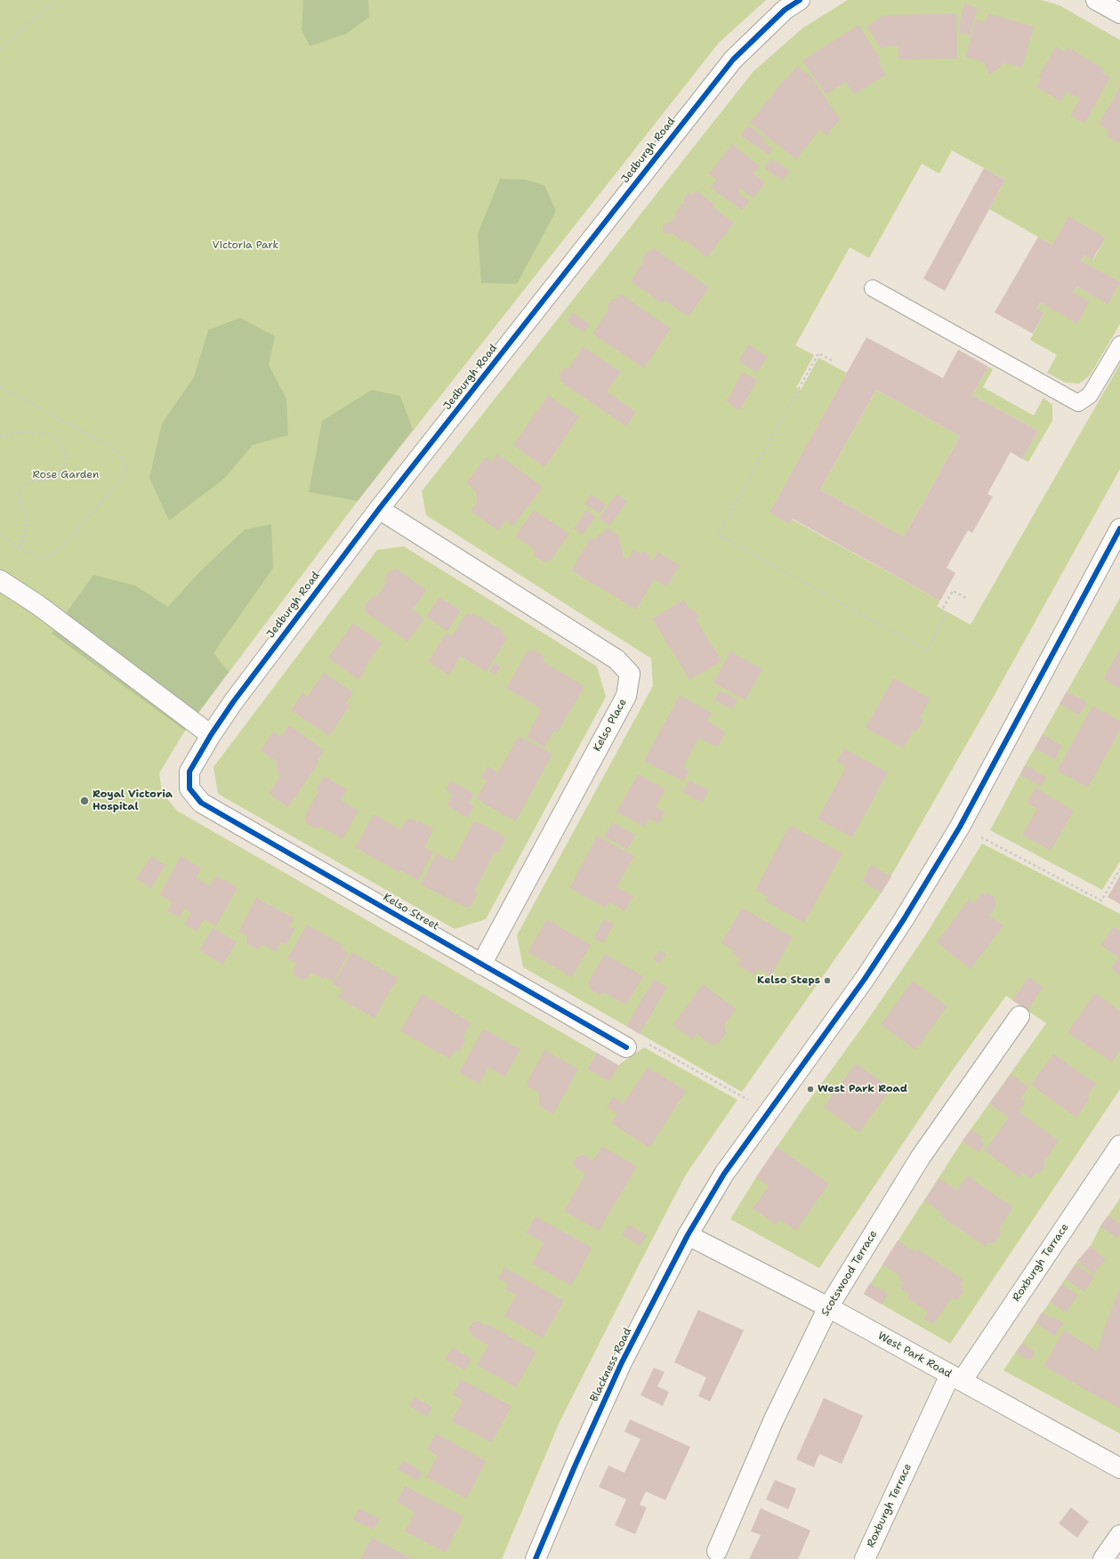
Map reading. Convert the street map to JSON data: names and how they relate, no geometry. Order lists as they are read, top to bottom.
{
  "streets": {
    "street": [
      "Jedburgh Road",
      "Kelso Place",
      "Kelso Street",
      "Roxburgh Terrace",
      "Scotswood Terrace",
      "West Park Road",
      "Blackness Road"
    ]
  },
  "crossings": [
    ["Jedburgh Road", "Kelso Place"],
    ["Jedburgh Road", "Kelso Street"],
    ["Kelso Place", "Kelso Street"],
    ["Roxburgh Terrace", "West Park Road"],
    ["Scotswood Terrace", "West Park Road"],
    ["West Park Road", "Blackness Road"]
  ],
  "parks": ["Victoria Park", "Rose Garden"],
  "places": ["Royal Victoria Hospital", "Kelso Steps", "West Park Road"]
}
